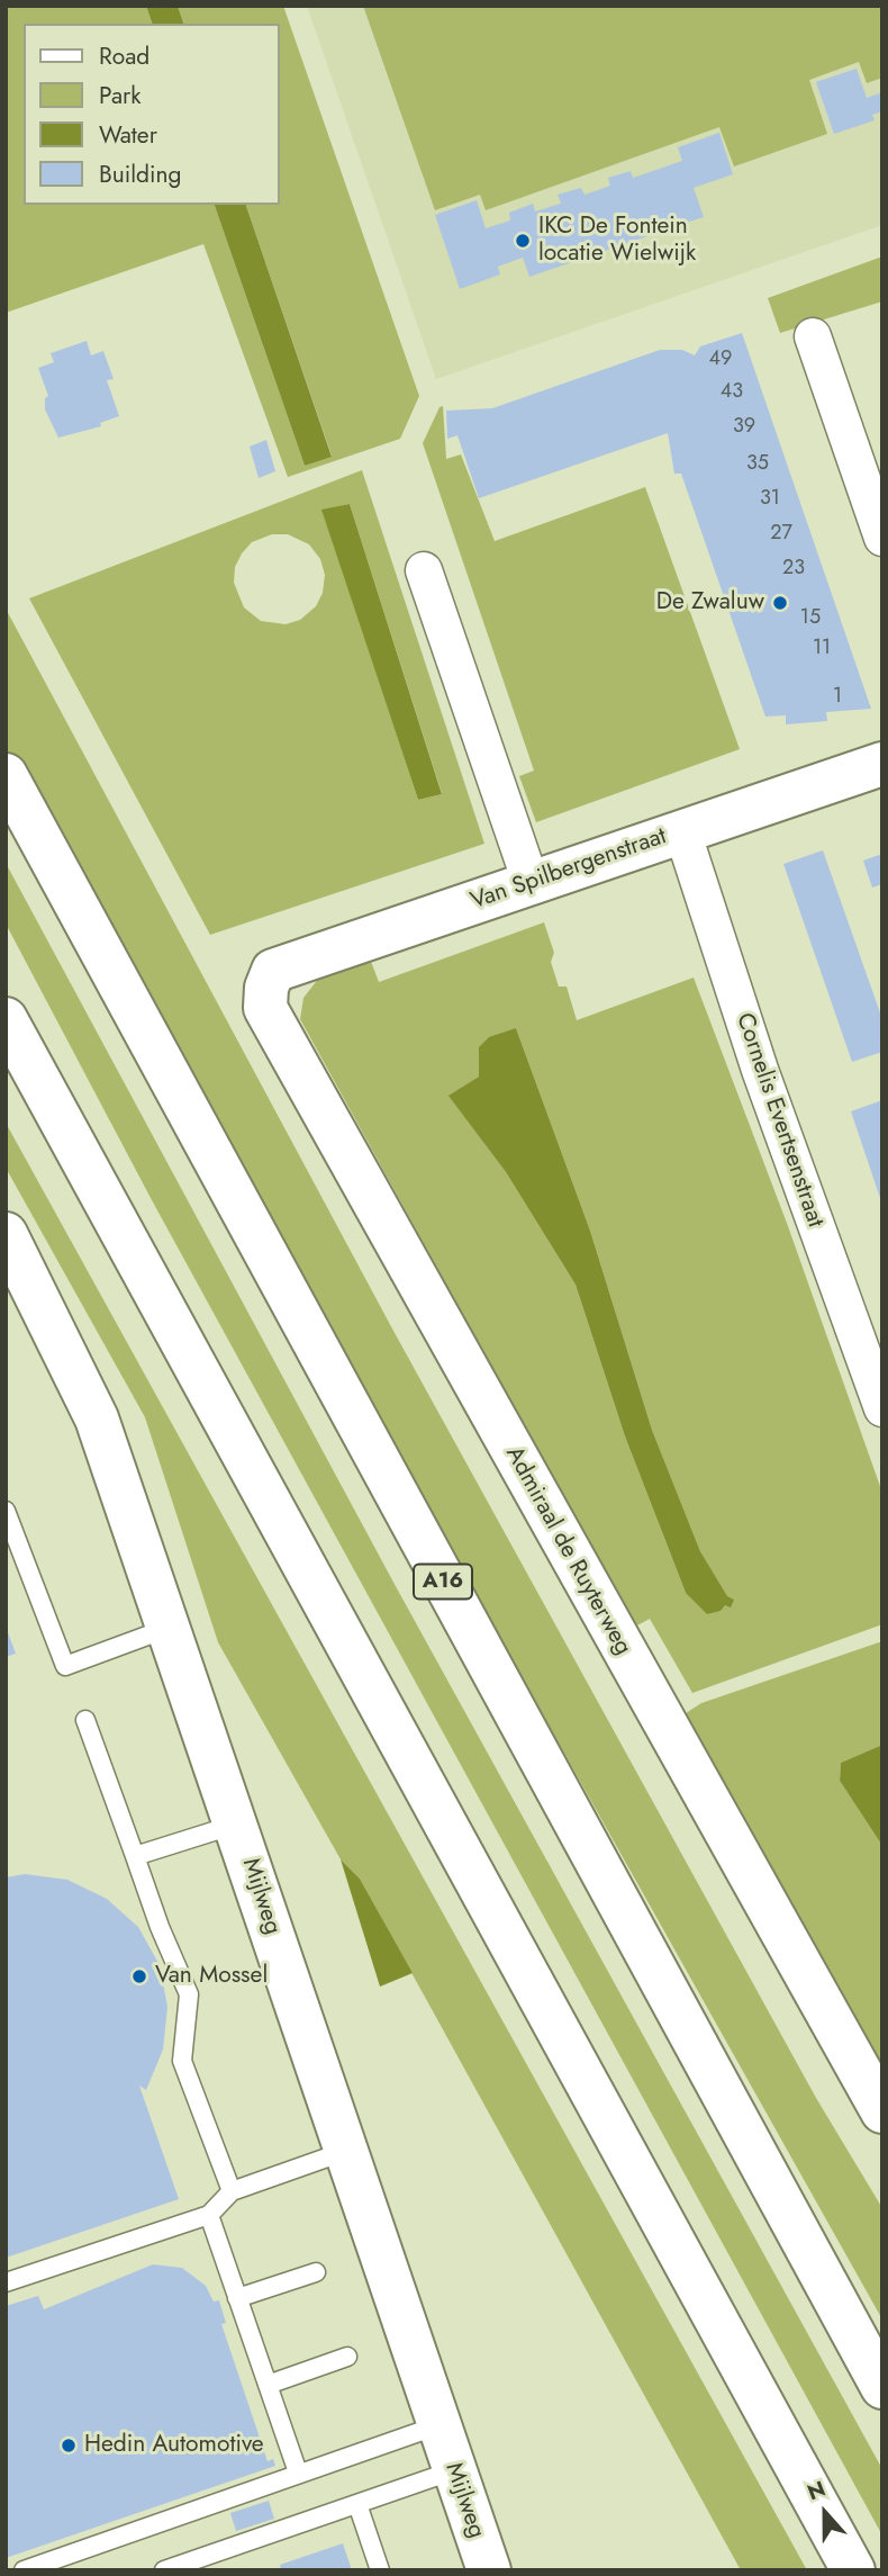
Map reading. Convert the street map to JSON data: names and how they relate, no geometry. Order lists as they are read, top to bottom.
{
  "streets": {
    "main road": [
      "Van Spilbergenstraat",
      "Admiraal de Ruyterweg",
      "A16",
      "Mijlweg"
    ],
    "street": ["Cornelis Evertsenstraat"]
  },
  "crossings": [
    ["Van Spilbergenstraat", "Cornelis Evertsenstraat"],
    ["Van Spilbergenstraat", "Admiraal de Ruyterweg"]
  ],
  "places": [
    "IKC De Fontein locatie Wielwijk",
    "De Zwaluw",
    "Van Mossel",
    "Hedin Automotive"
  ],
  "house_numbers": [
    "49",
    "43",
    "39",
    "35",
    "31",
    "27",
    "23",
    "15",
    "11",
    "1"
  ],
  "legend": [
    "Road",
    "Park",
    "Water",
    "Building"
  ],
  "north": "top"
}
